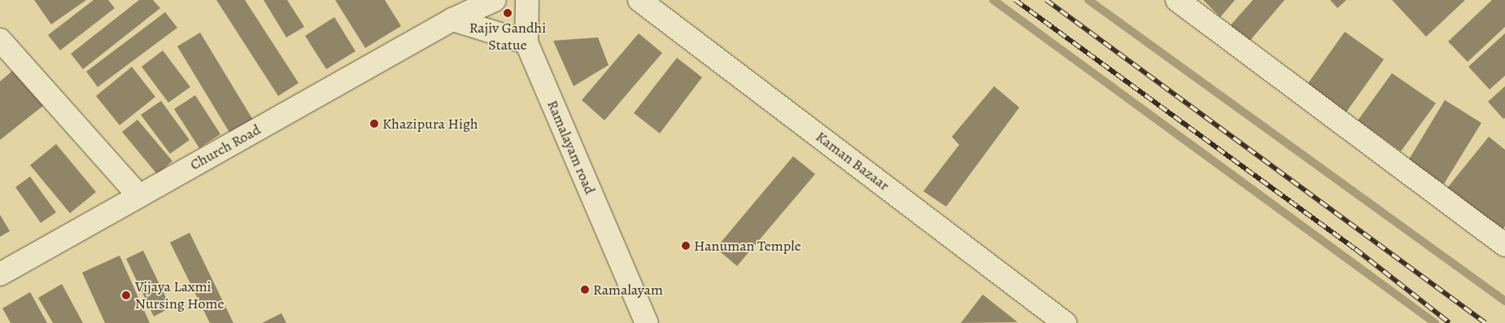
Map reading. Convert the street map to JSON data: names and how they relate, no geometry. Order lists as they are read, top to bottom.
{
  "streets": {
    "street": ["Church Road", "Ramalayam road", "Kaman Bazaar"]
  },
  "places": [
    "Rajiv Gandhi Statue",
    "Khazipura High",
    "Hanuman Temple",
    "Ramalayam",
    "Vijaya Laxmi Nursing Home"
  ]
}
